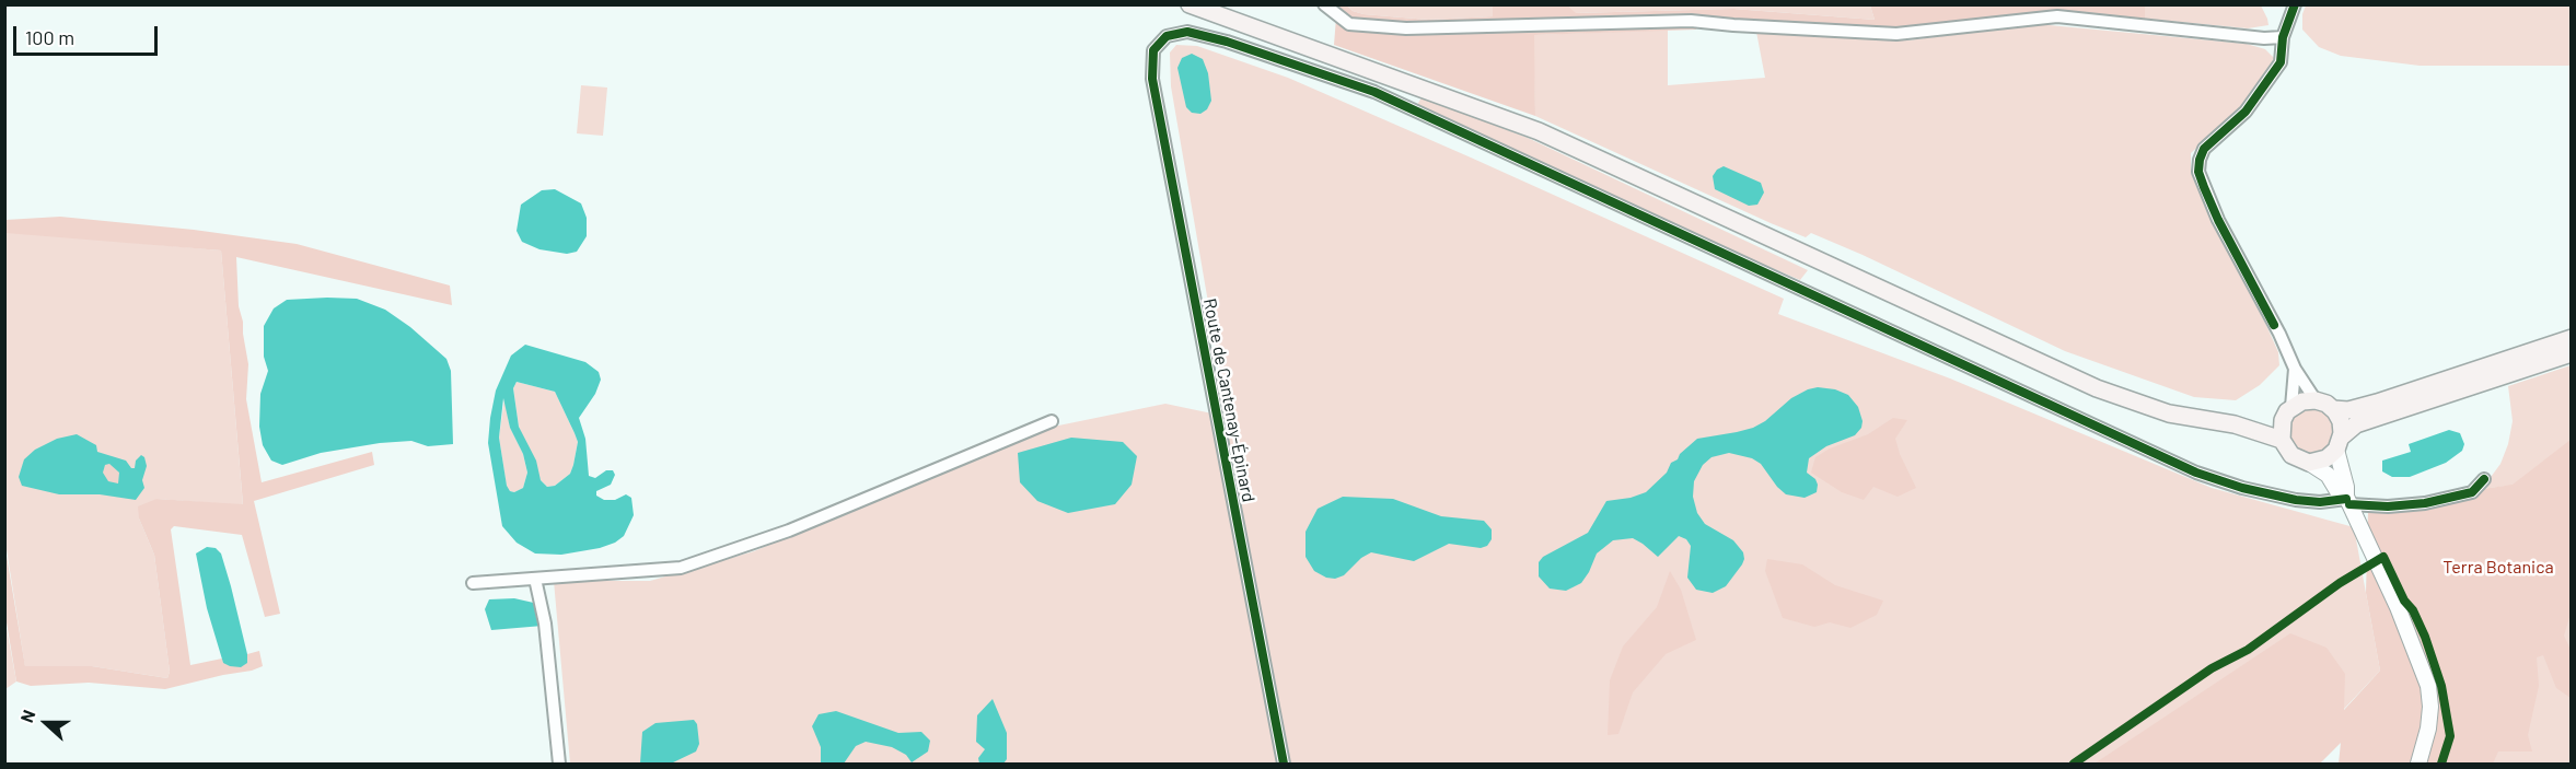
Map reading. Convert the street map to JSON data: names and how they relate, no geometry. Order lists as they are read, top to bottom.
{
  "streets": {
    "street": ["Route de Cantenay-Épinard"]
  },
  "parks": ["Terra Botanica"],
  "scale_bar": "100 m",
  "north": "left"
}
